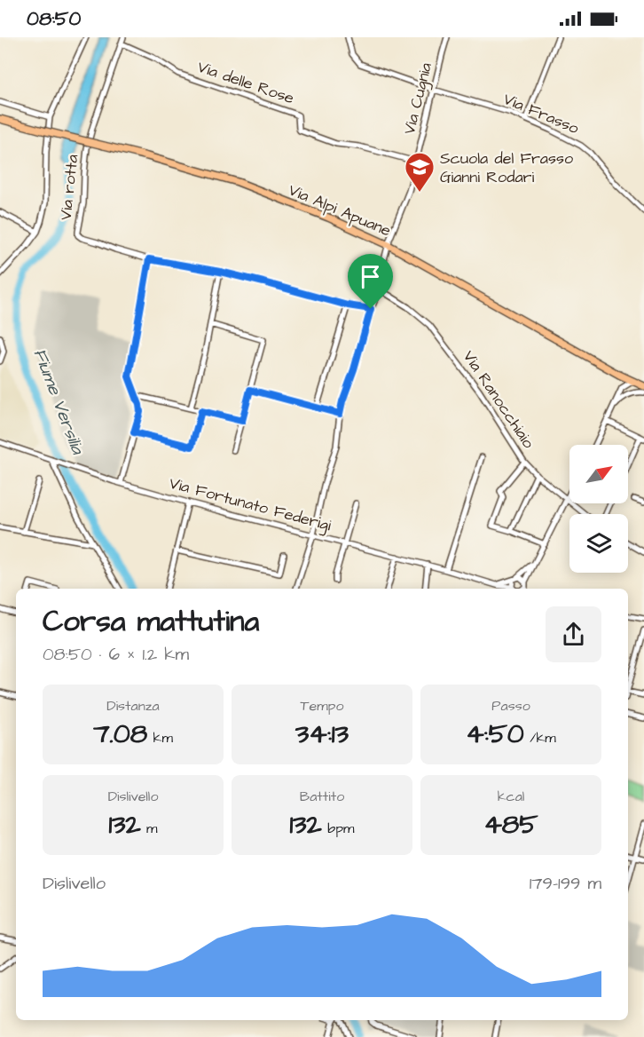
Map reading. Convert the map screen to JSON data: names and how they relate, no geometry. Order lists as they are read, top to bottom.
{
  "streets": {
    "main road": ["Via Alpi Apuane"],
    "street": [
      "Via delle Rose",
      "Via Cugnia",
      "Via Frasso",
      "Via rotta",
      "Via Ranocchiaio",
      "Via Fortunato Federigi"
    ]
  },
  "crossings": [
    ["Via delle Rose", "Via Cugnia"],
    ["Via delle Rose", "Via rotta"],
    ["Via Cugnia", "Via Frasso"],
    ["Via Cugnia", "Via rotta"],
    ["Via Cugnia", "Via Alpi Apuane"],
    ["Via Cugnia", "Via Ranocchiaio"],
    ["Via Cugnia", "Via Fortunato Federigi"]
  ],
  "water": ["Fiume Versilia"],
  "places": {
    "school or university": ["Scuola del Frasso Gianni Rodari"]
  },
  "north": "top right",
  "page": {
    "status": "08:50",
    "heading": ["Corsa mattutina", "08:50 · 6 × 1.2 km"],
    "stats": [
      ["Distanza", "7.08 km"],
      ["Tempo", "34:13"],
      ["Passo", "4:50 /km"],
      ["Dislivello", "132 m"],
      ["Battito", "132 bpm"],
      ["kcal", "485"]
    ],
    "chart": ["Dislivello", "179–199 m"]
  }
}
